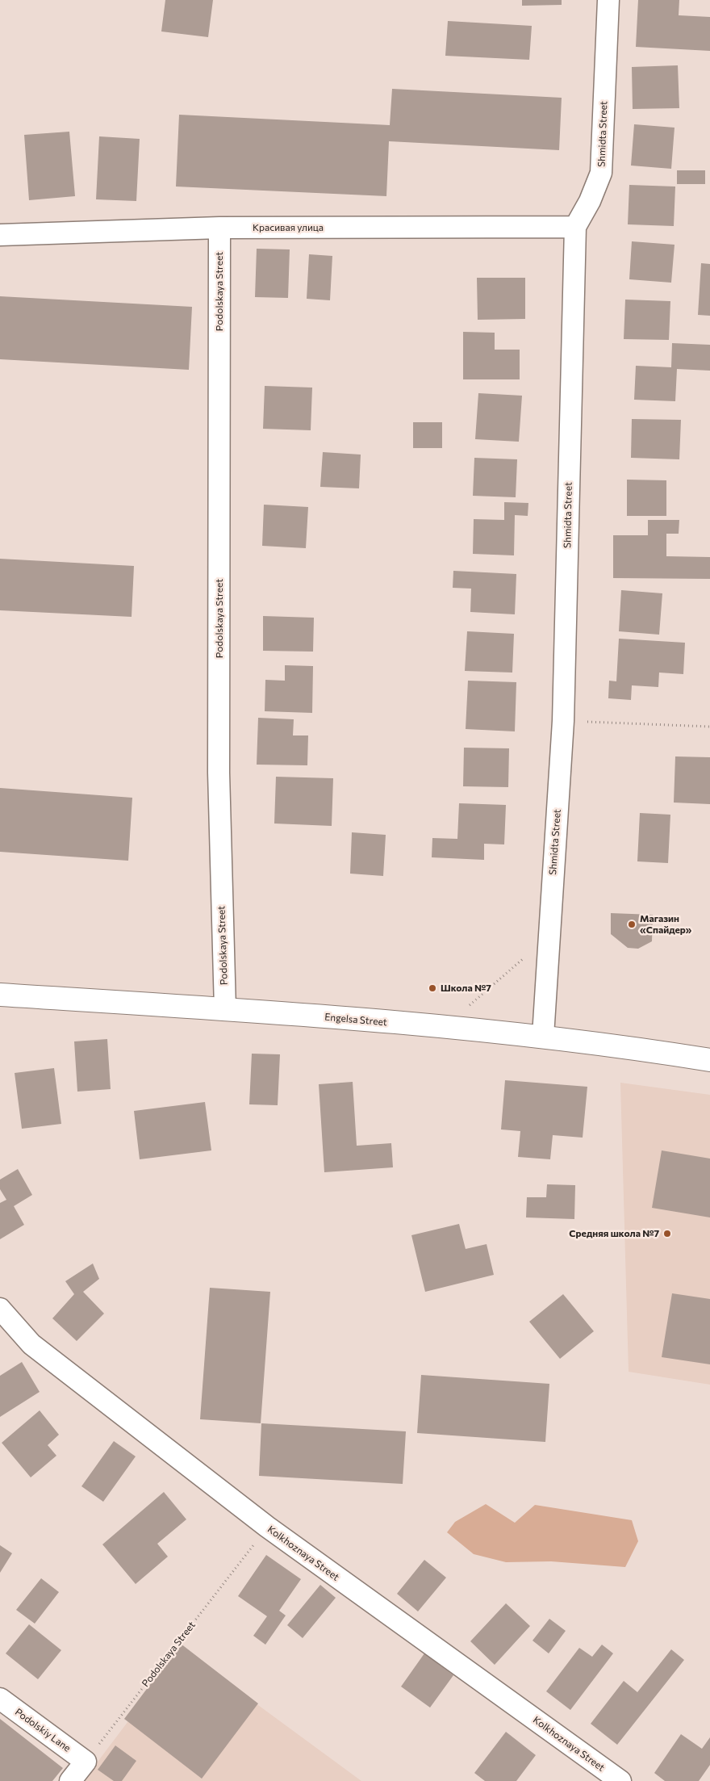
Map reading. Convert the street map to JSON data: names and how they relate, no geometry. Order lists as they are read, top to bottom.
{
  "streets": {
    "street": [
      "Shmidta Street",
      "Красивая улица",
      "Podolskaya Street",
      "Engelsa Street",
      "Kolkhoznaya Street",
      "Podolskiy Lane"
    ]
  },
  "crossings": [
    ["Shmidta Street", "Красивая улица"],
    ["Shmidta Street", "Engelsa Street"],
    ["Красивая улица", "Podolskaya Street"],
    ["Podolskaya Street", "Engelsa Street"],
    ["Podolskaya Street", "Kolkhoznaya Street"],
    ["Podolskaya Street", "Podolskiy Lane"]
  ],
  "places": ["Магазин «Спайдер»", "Школа №7", "Средняя школа №7"]
}
